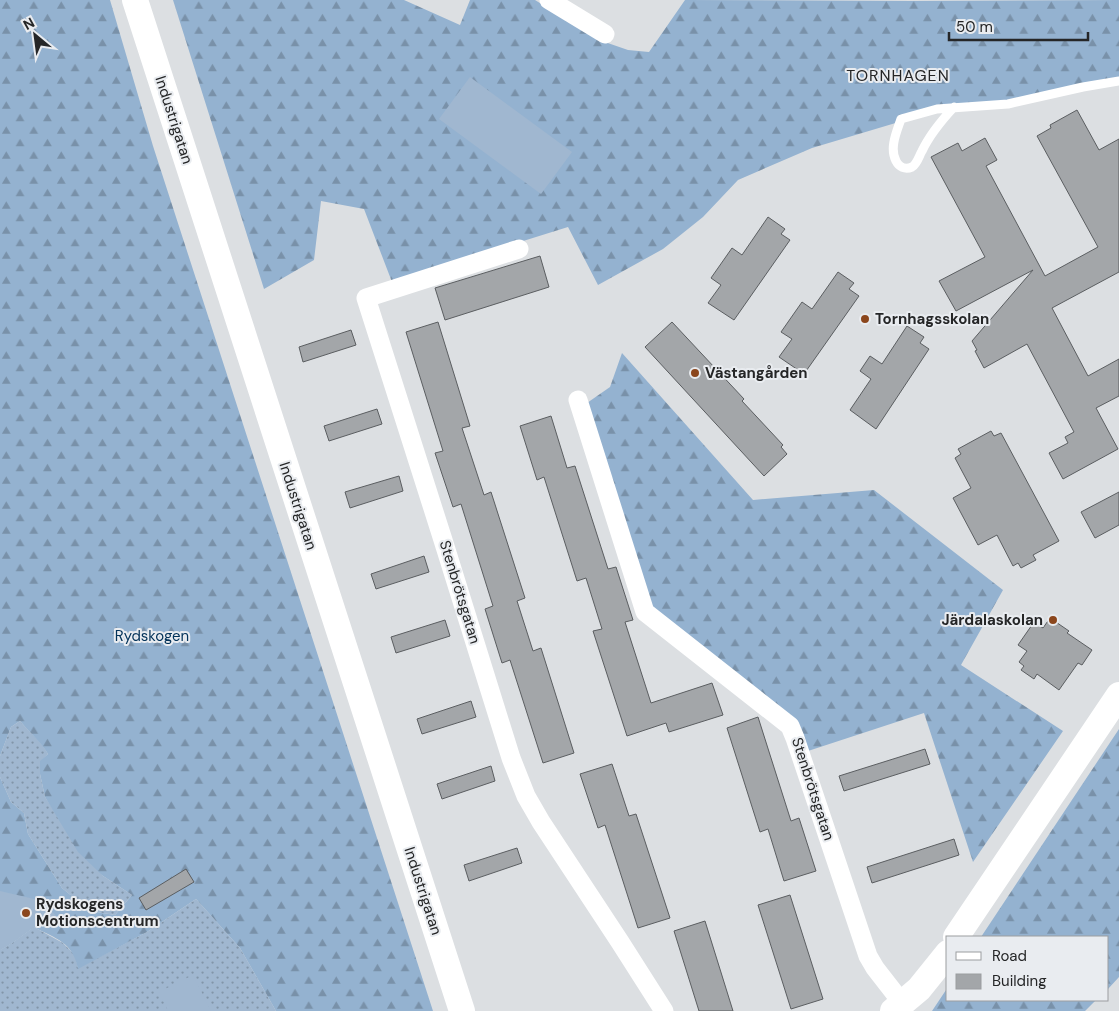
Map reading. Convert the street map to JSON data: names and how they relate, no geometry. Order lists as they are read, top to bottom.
{
  "streets": {
    "main road": ["Industrigatan", "Stenbrötsgatan"]
  },
  "districts": ["TORNHAGEN"],
  "parks": ["Rydskogen"],
  "places": [
    "Tornhagsskolan",
    "Västangården",
    "Järdalaskolan",
    "Rydskogens Motionscentrum"
  ],
  "legend": ["Road", "Building"],
  "scale_bar": "50 m",
  "north": "top left"
}
